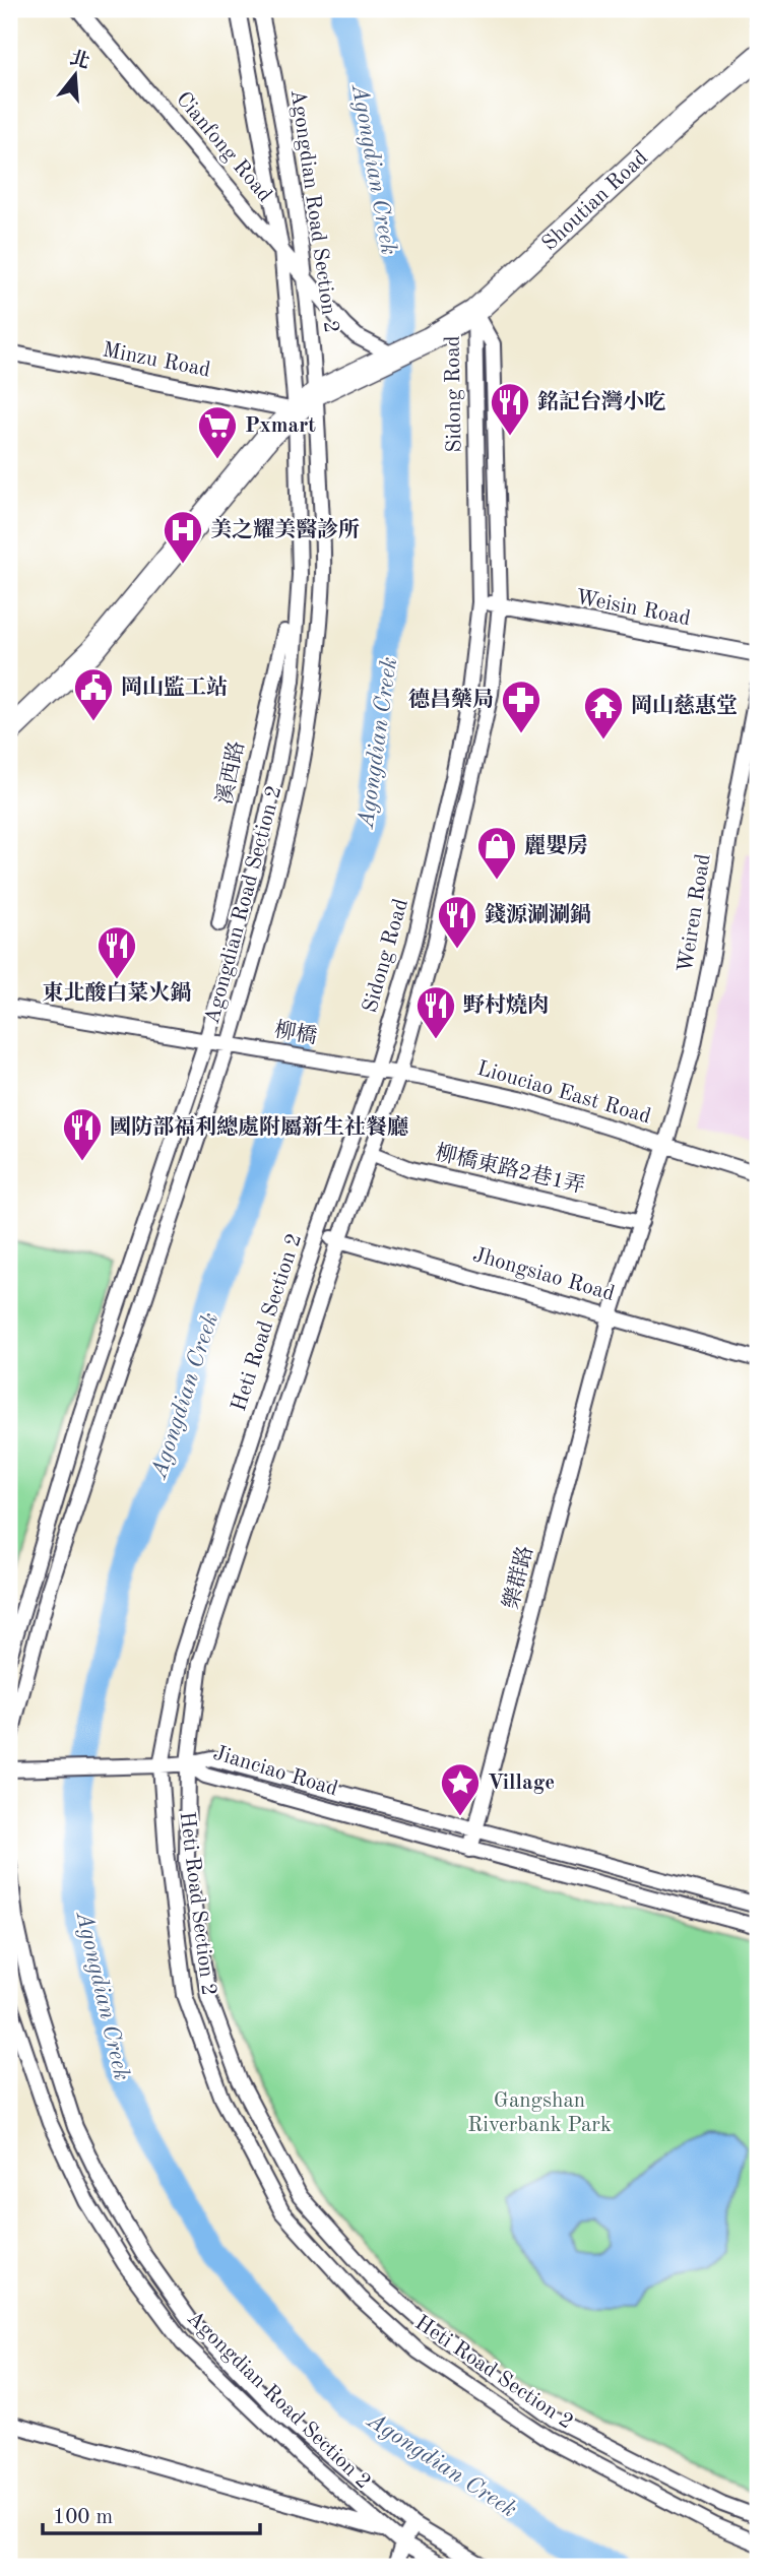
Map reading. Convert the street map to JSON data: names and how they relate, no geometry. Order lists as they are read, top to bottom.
{
  "streets": {
    "main road": ["Shoutian Road"],
    "street": [
      "Cianfong Road",
      "Agongdian Road Section 2",
      "Minzu Road",
      "Sidong Road",
      "Weisin Road",
      "溪西路",
      "Weiren Road",
      "柳橋",
      "Liouciao East Road",
      "柳橋東路2巷1弄",
      "Jhongsiao Road",
      "Heti Road Section 2",
      "樂群路",
      "Jianciao Road"
    ]
  },
  "crossings": [
    ["Cianfong Road", "Shoutian Road"],
    ["Cianfong Road", "Agongdian Road Section 2"],
    ["Shoutian Road", "Agongdian Road Section 2"],
    ["Shoutian Road", "Minzu Road"],
    ["Shoutian Road", "Sidong Road"],
    ["Agongdian Road Section 2", "Minzu Road"],
    ["Agongdian Road Section 2", "柳橋"],
    ["Sidong Road", "Weisin Road"],
    ["Sidong Road", "Liouciao East Road"],
    ["Sidong Road", "Heti Road Section 2"],
    ["Weiren Road", "Liouciao East Road"],
    ["Weiren Road", "柳橋東路2巷1弄"],
    ["Weiren Road", "樂群路"],
    ["柳橋", "Liouciao East Road"],
    ["Liouciao East Road", "Heti Road Section 2"],
    ["柳橋東路2巷1弄", "Heti Road Section 2"],
    ["柳橋東路2巷1弄", "樂群路"],
    ["Jhongsiao Road", "Heti Road Section 2"],
    ["Jhongsiao Road", "樂群路"],
    ["Heti Road Section 2", "Jianciao Road"],
    ["樂群路", "Jianciao Road"]
  ],
  "water": ["Agongdian Creek"],
  "parks": ["Gangshan Riverbank Park"],
  "places": {
    "restaurant": [
      "銘記台灣小吃",
      "錢源涮涮鍋",
      "東北酸白菜火鍋",
      "野村燒肉",
      "國防部福利總處附屬新生社餐廳"
    ],
    "supermarket": ["Pxmart"],
    "hospital": ["美之耀美醫診所"],
    "public building": ["岡山監工站"],
    "pharmacy": ["德昌藥局"],
    "temple": ["岡山慈惠堂"],
    "shop": ["麗嬰房"],
    "place": ["Village"]
  },
  "scale_bar": "100 m",
  "north": "top"
}
